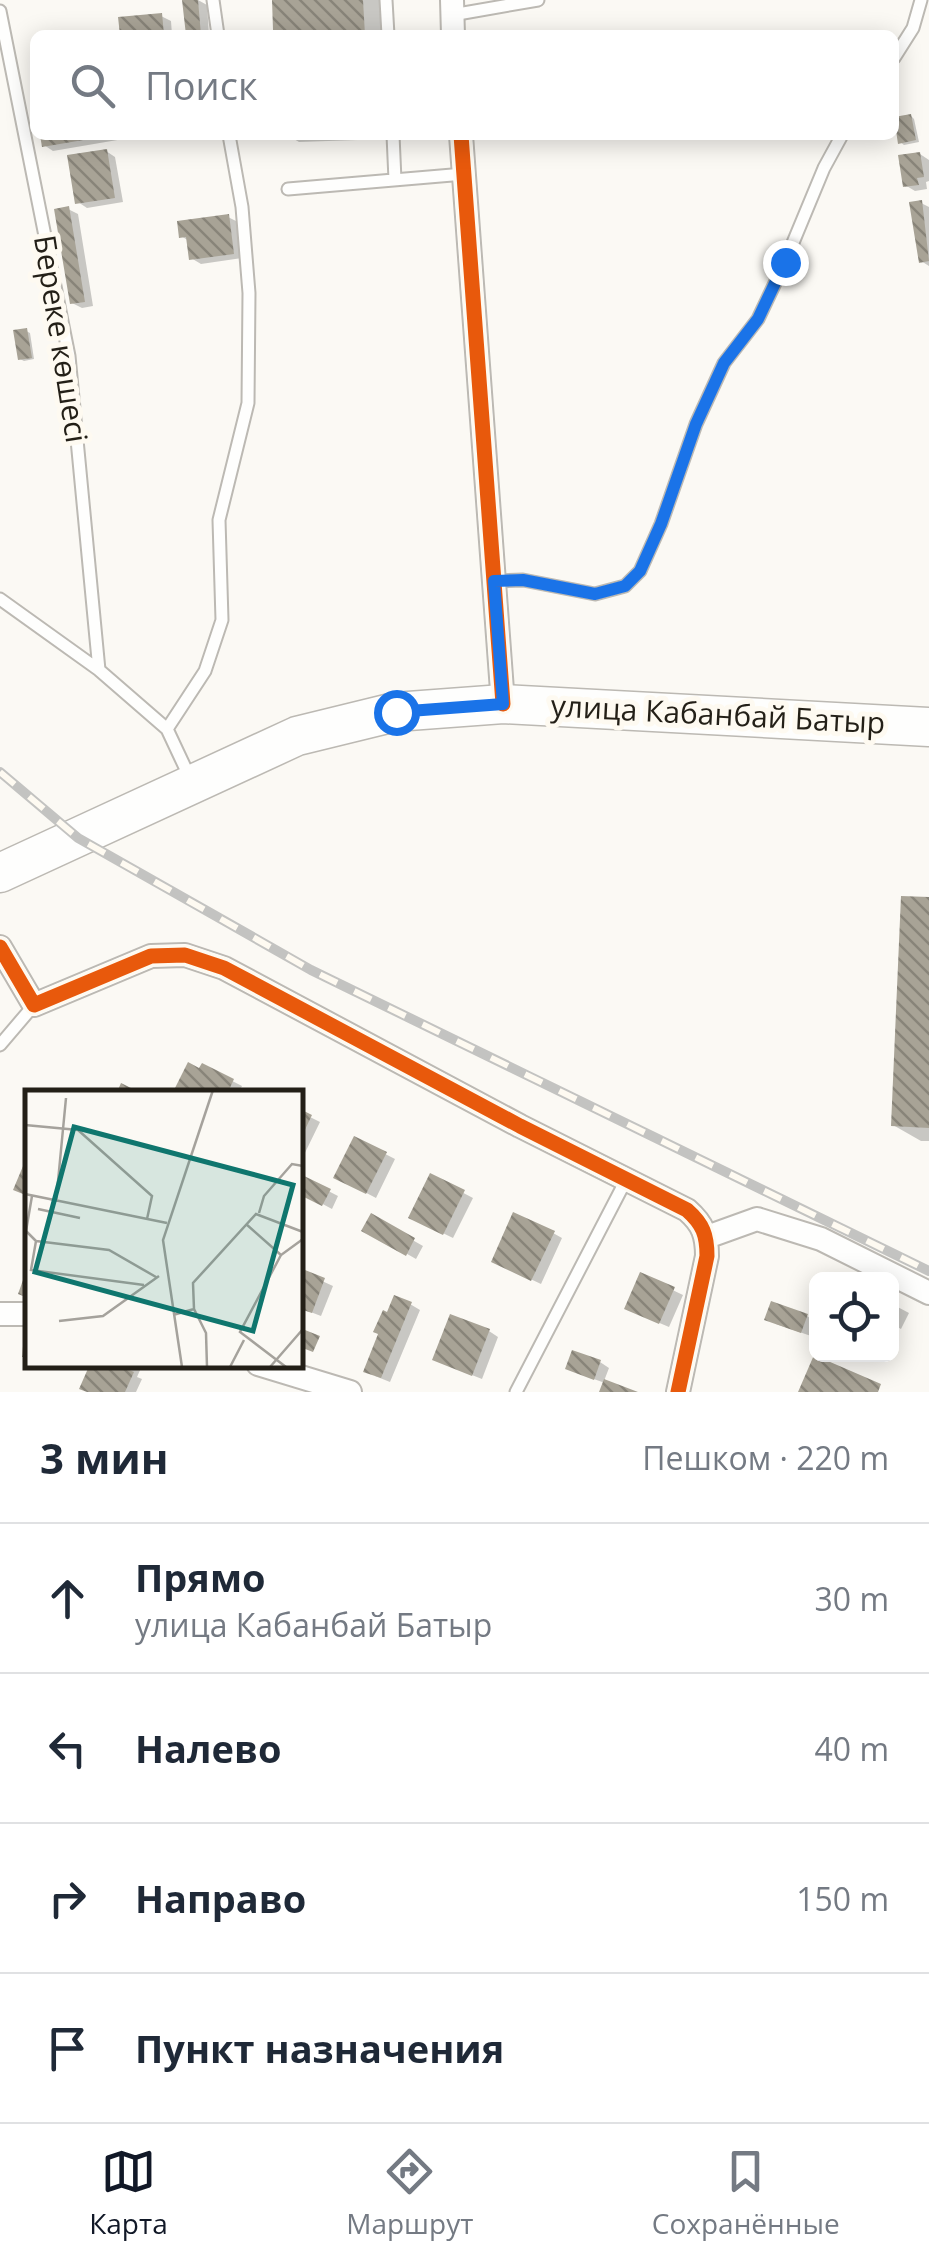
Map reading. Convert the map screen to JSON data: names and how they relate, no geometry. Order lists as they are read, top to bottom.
{
  "streets": {
    "main road": ["улица Кабанбай Батыр"],
    "lane": ["Береке көшесі"]
  },
  "page": {
    "search": "Поиск",
    "heading": ["3 мин", "Пешком · 220 m"],
    "list": [
      ["Прямо", "улица Кабанбай Батыр", "30 m"],
      ["Налево", "40 m"],
      ["Направо", "150 m"],
      "Пункт назначения"
    ],
    "nav": ["Карта", "Маршрут", "Сохранённые"]
  }
}
